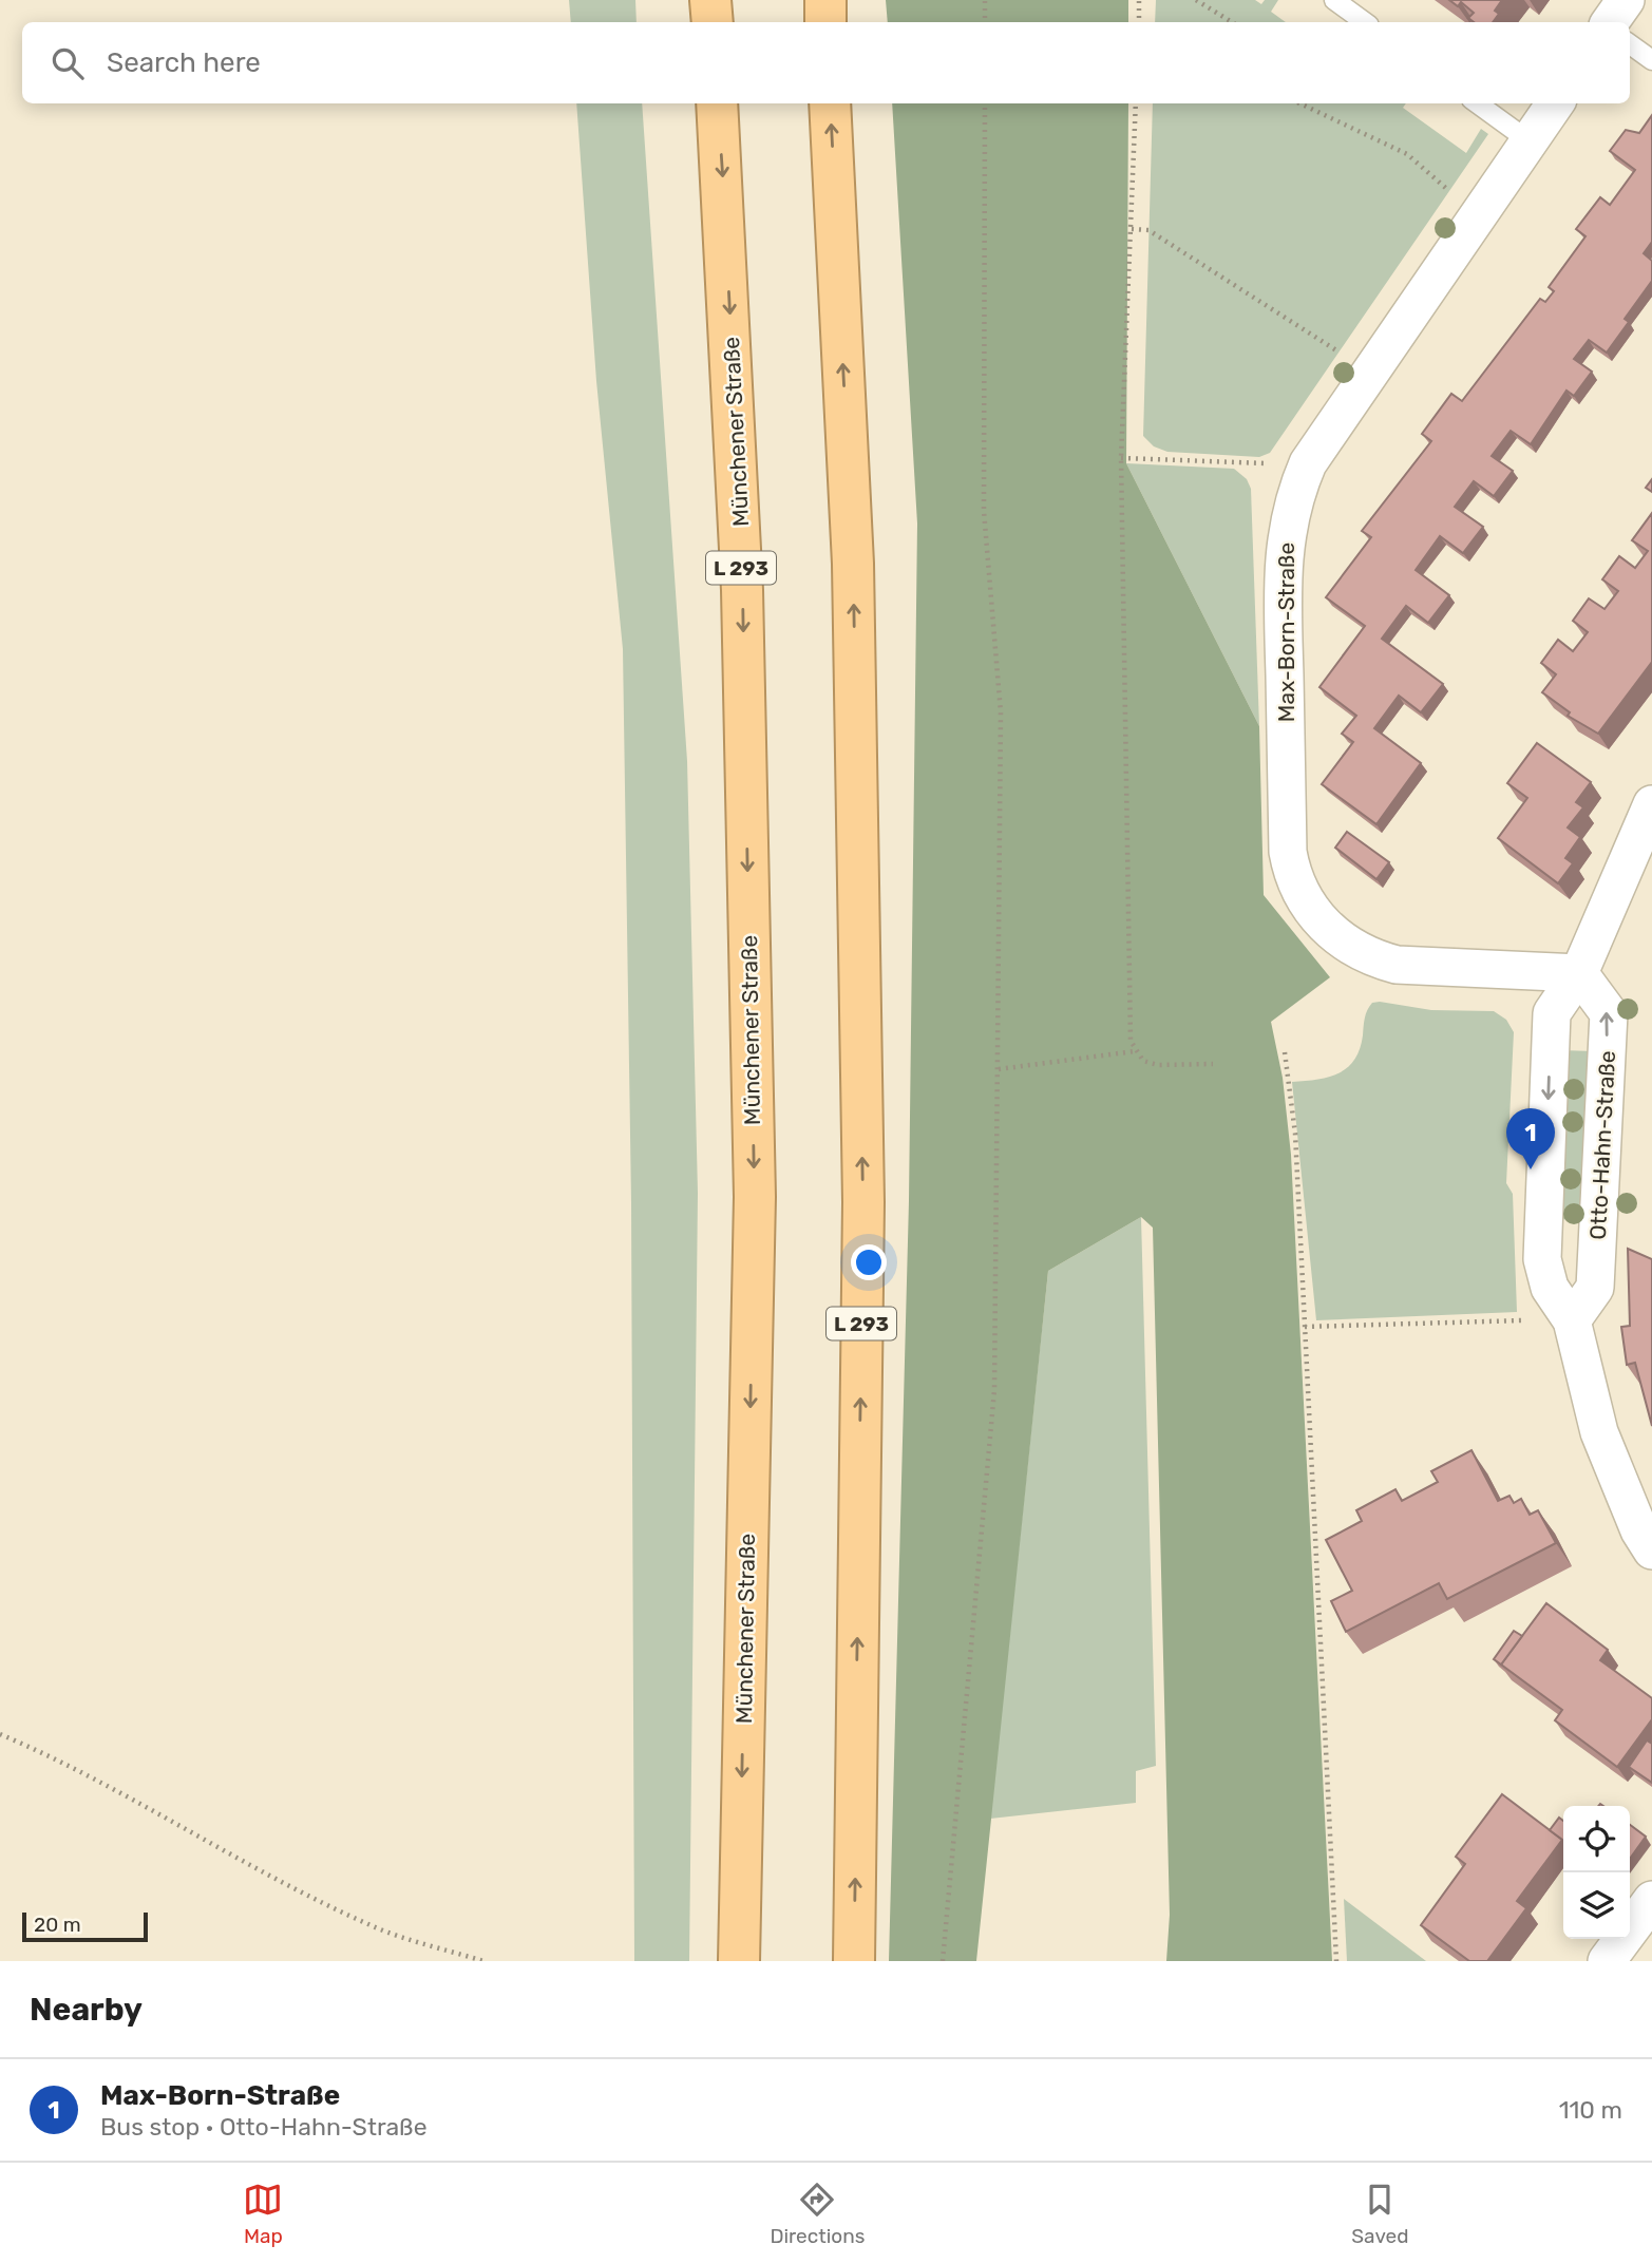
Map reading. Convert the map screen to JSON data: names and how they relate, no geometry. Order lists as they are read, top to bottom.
{
  "streets": {
    "highway": ["Münchener Straße", "L 293"],
    "street": ["Max-Born-Straße", "Otto-Hahn-Straße"]
  },
  "crossings": [
    ["Max-Born-Straße", "Otto-Hahn-Straße"]
  ],
  "scale_bar": "20 m",
  "page": {
    "search": "Search here",
    "pins": "1",
    "scale": "20 m",
    "heading": "Nearby",
    "list": [
      {
        "mark": "1",
        "name": "Max-Born-Straße",
        "note": "Bus stop · Otto-Hahn-Straße",
        "value": "110 m"
      }
    ],
    "nav": ["Map", "Directions", "Saved"]
  }
}
